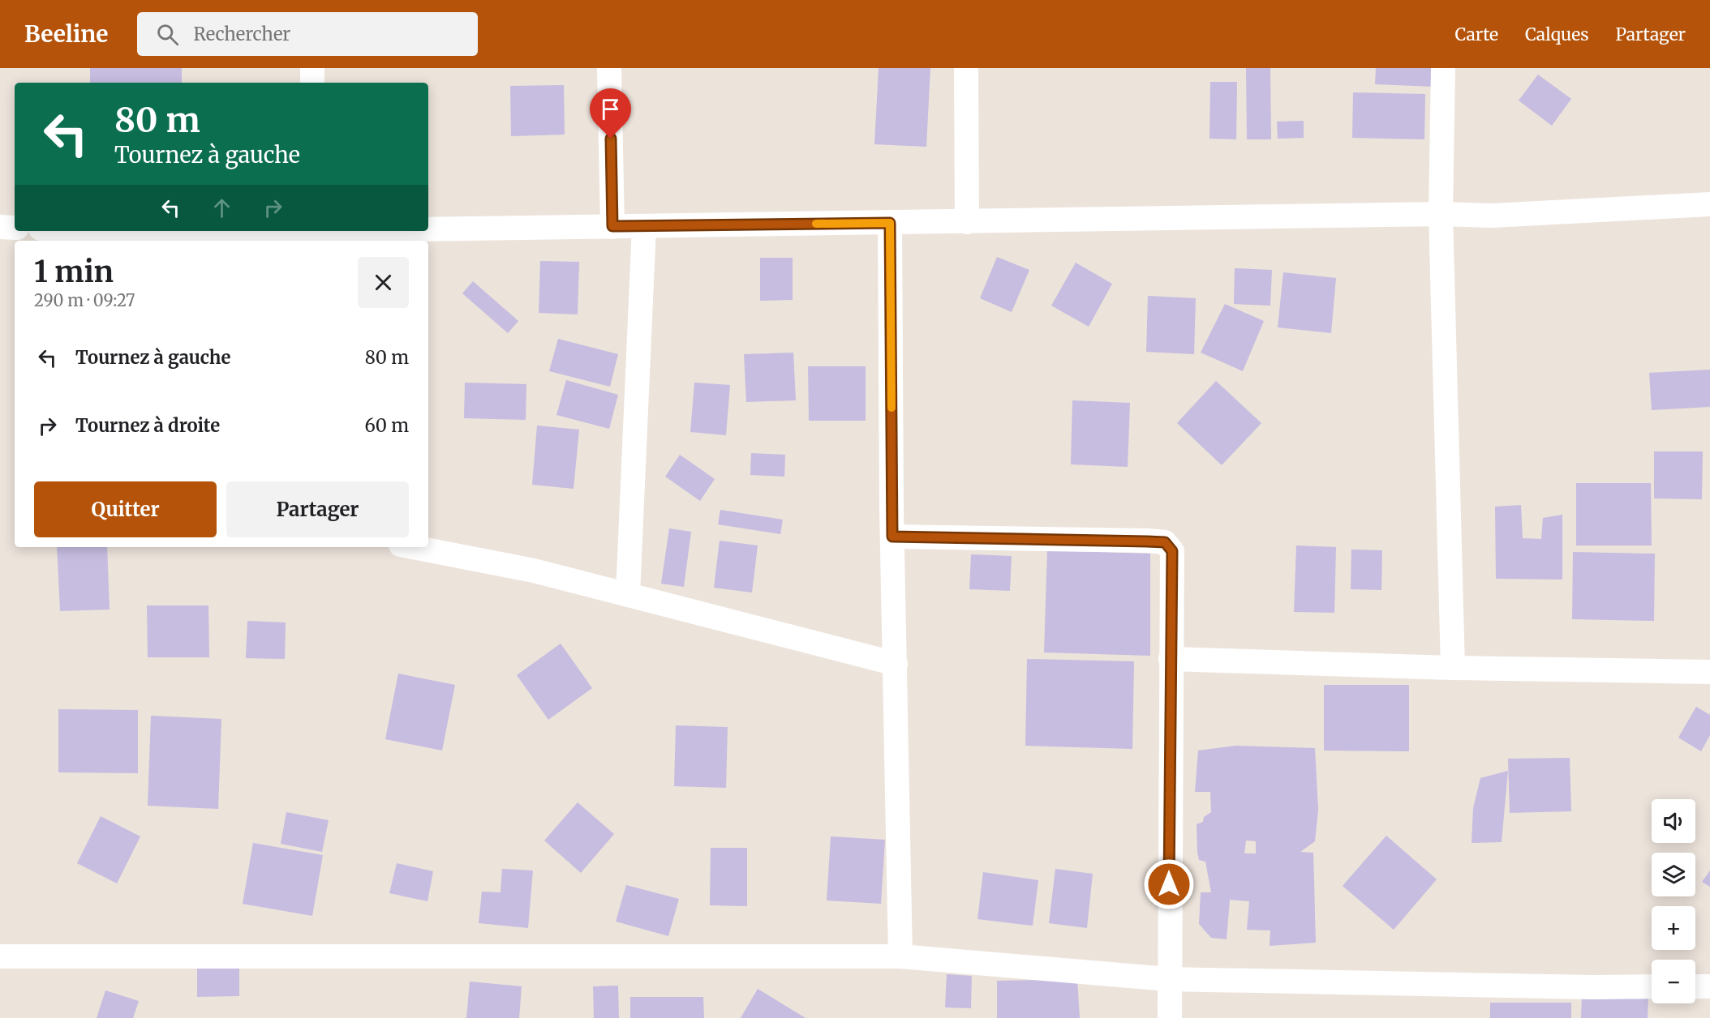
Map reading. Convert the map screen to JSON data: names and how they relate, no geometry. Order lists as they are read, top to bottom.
{
  "page": {
    "header": "Beeline",
    "search": "Rechercher",
    "nav": ["Carte", "Calques", "Partager"],
    "turn": ["80 m", "Tournez à gauche"],
    "heading": ["1 min", "290 m · 09:27"],
    "list": [
      {
        "name": "Tournez à gauche",
        "value": "80 m"
      },
      {
        "name": "Tournez à droite",
        "value": "60 m"
      }
    ],
    "buttons": ["Quitter", "Partager"],
    "map_buttons": ["+", "−"]
  }
}
